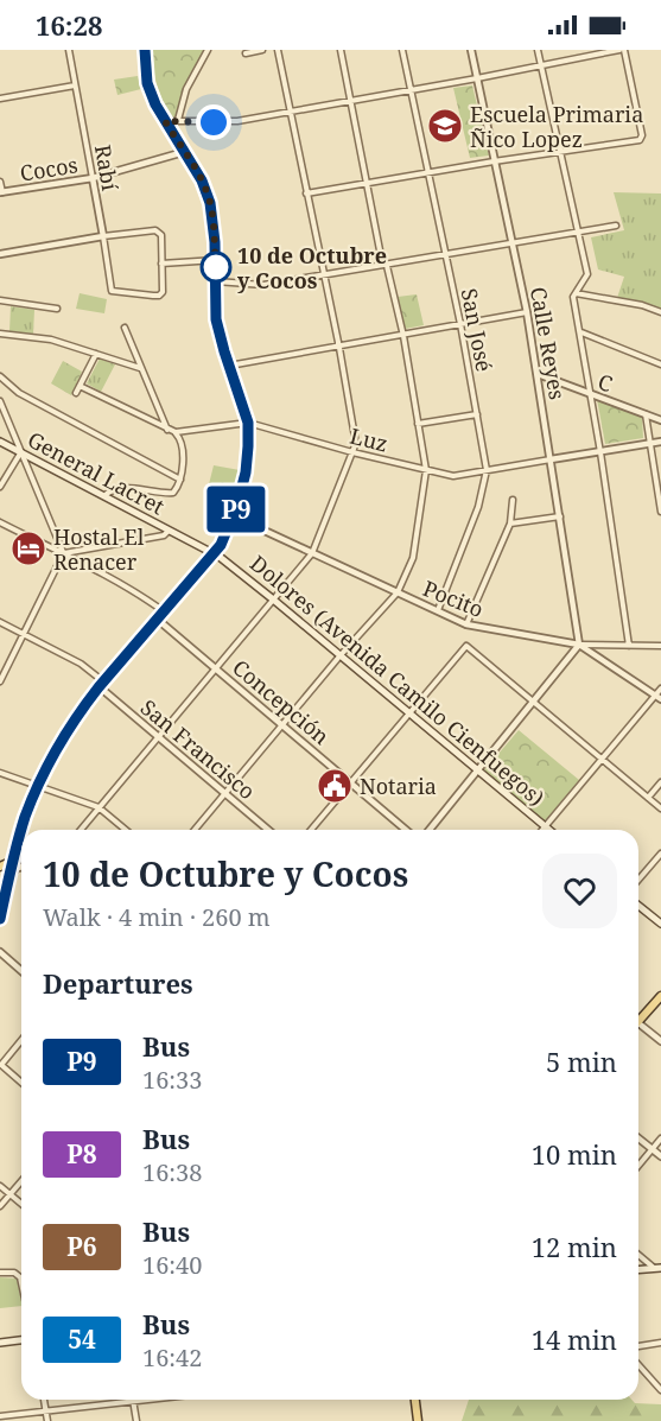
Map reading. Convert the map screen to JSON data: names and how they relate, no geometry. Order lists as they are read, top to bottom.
{
  "streets": {
    "main road": ["General Lacret", "Dolores (Avenida Camilo Cienfuegos)"],
    "street": [
      "Rabí",
      "Cocos",
      "San José",
      "Calle Reyes",
      "C",
      "Luz",
      "Pocito",
      "Concepción",
      "San Francisco"
    ]
  },
  "crossings": [
    ["Rabí", "Cocos"],
    ["San José", "Luz"],
    ["San José", "Pocito"],
    ["Calle Reyes", "C"],
    ["Calle Reyes", "Luz"],
    ["Calle Reyes", "Pocito"],
    ["General Lacret", "Dolores (Avenida Camilo Cienfuegos)"]
  ],
  "places": {
    "school or university": ["Escuela Primaria Ñico Lopez"],
    "other": ["10 de Octubre y Cocos"],
    "hotel": ["Hostal El Renacer"],
    "public building": ["Notaria"]
  },
  "lines": ["bus line P9"],
  "page": {
    "status": "16:28",
    "on_map": "P9",
    "heading": [
      ["10 de Octubre y Cocos", "Walk · 4 min · 260 m"],
      "Departures"
    ],
    "list": [
      {
        "mark": "P9",
        "name": "Bus",
        "note": "16:33",
        "value": "5 min"
      },
      {
        "mark": "P8",
        "name": "Bus",
        "note": "16:38",
        "value": "10 min"
      },
      {
        "mark": "P6",
        "name": "Bus",
        "note": "16:40",
        "value": "12 min"
      },
      {
        "mark": "54",
        "name": "Bus",
        "note": "16:42",
        "value": "14 min"
      }
    ]
  }
}
